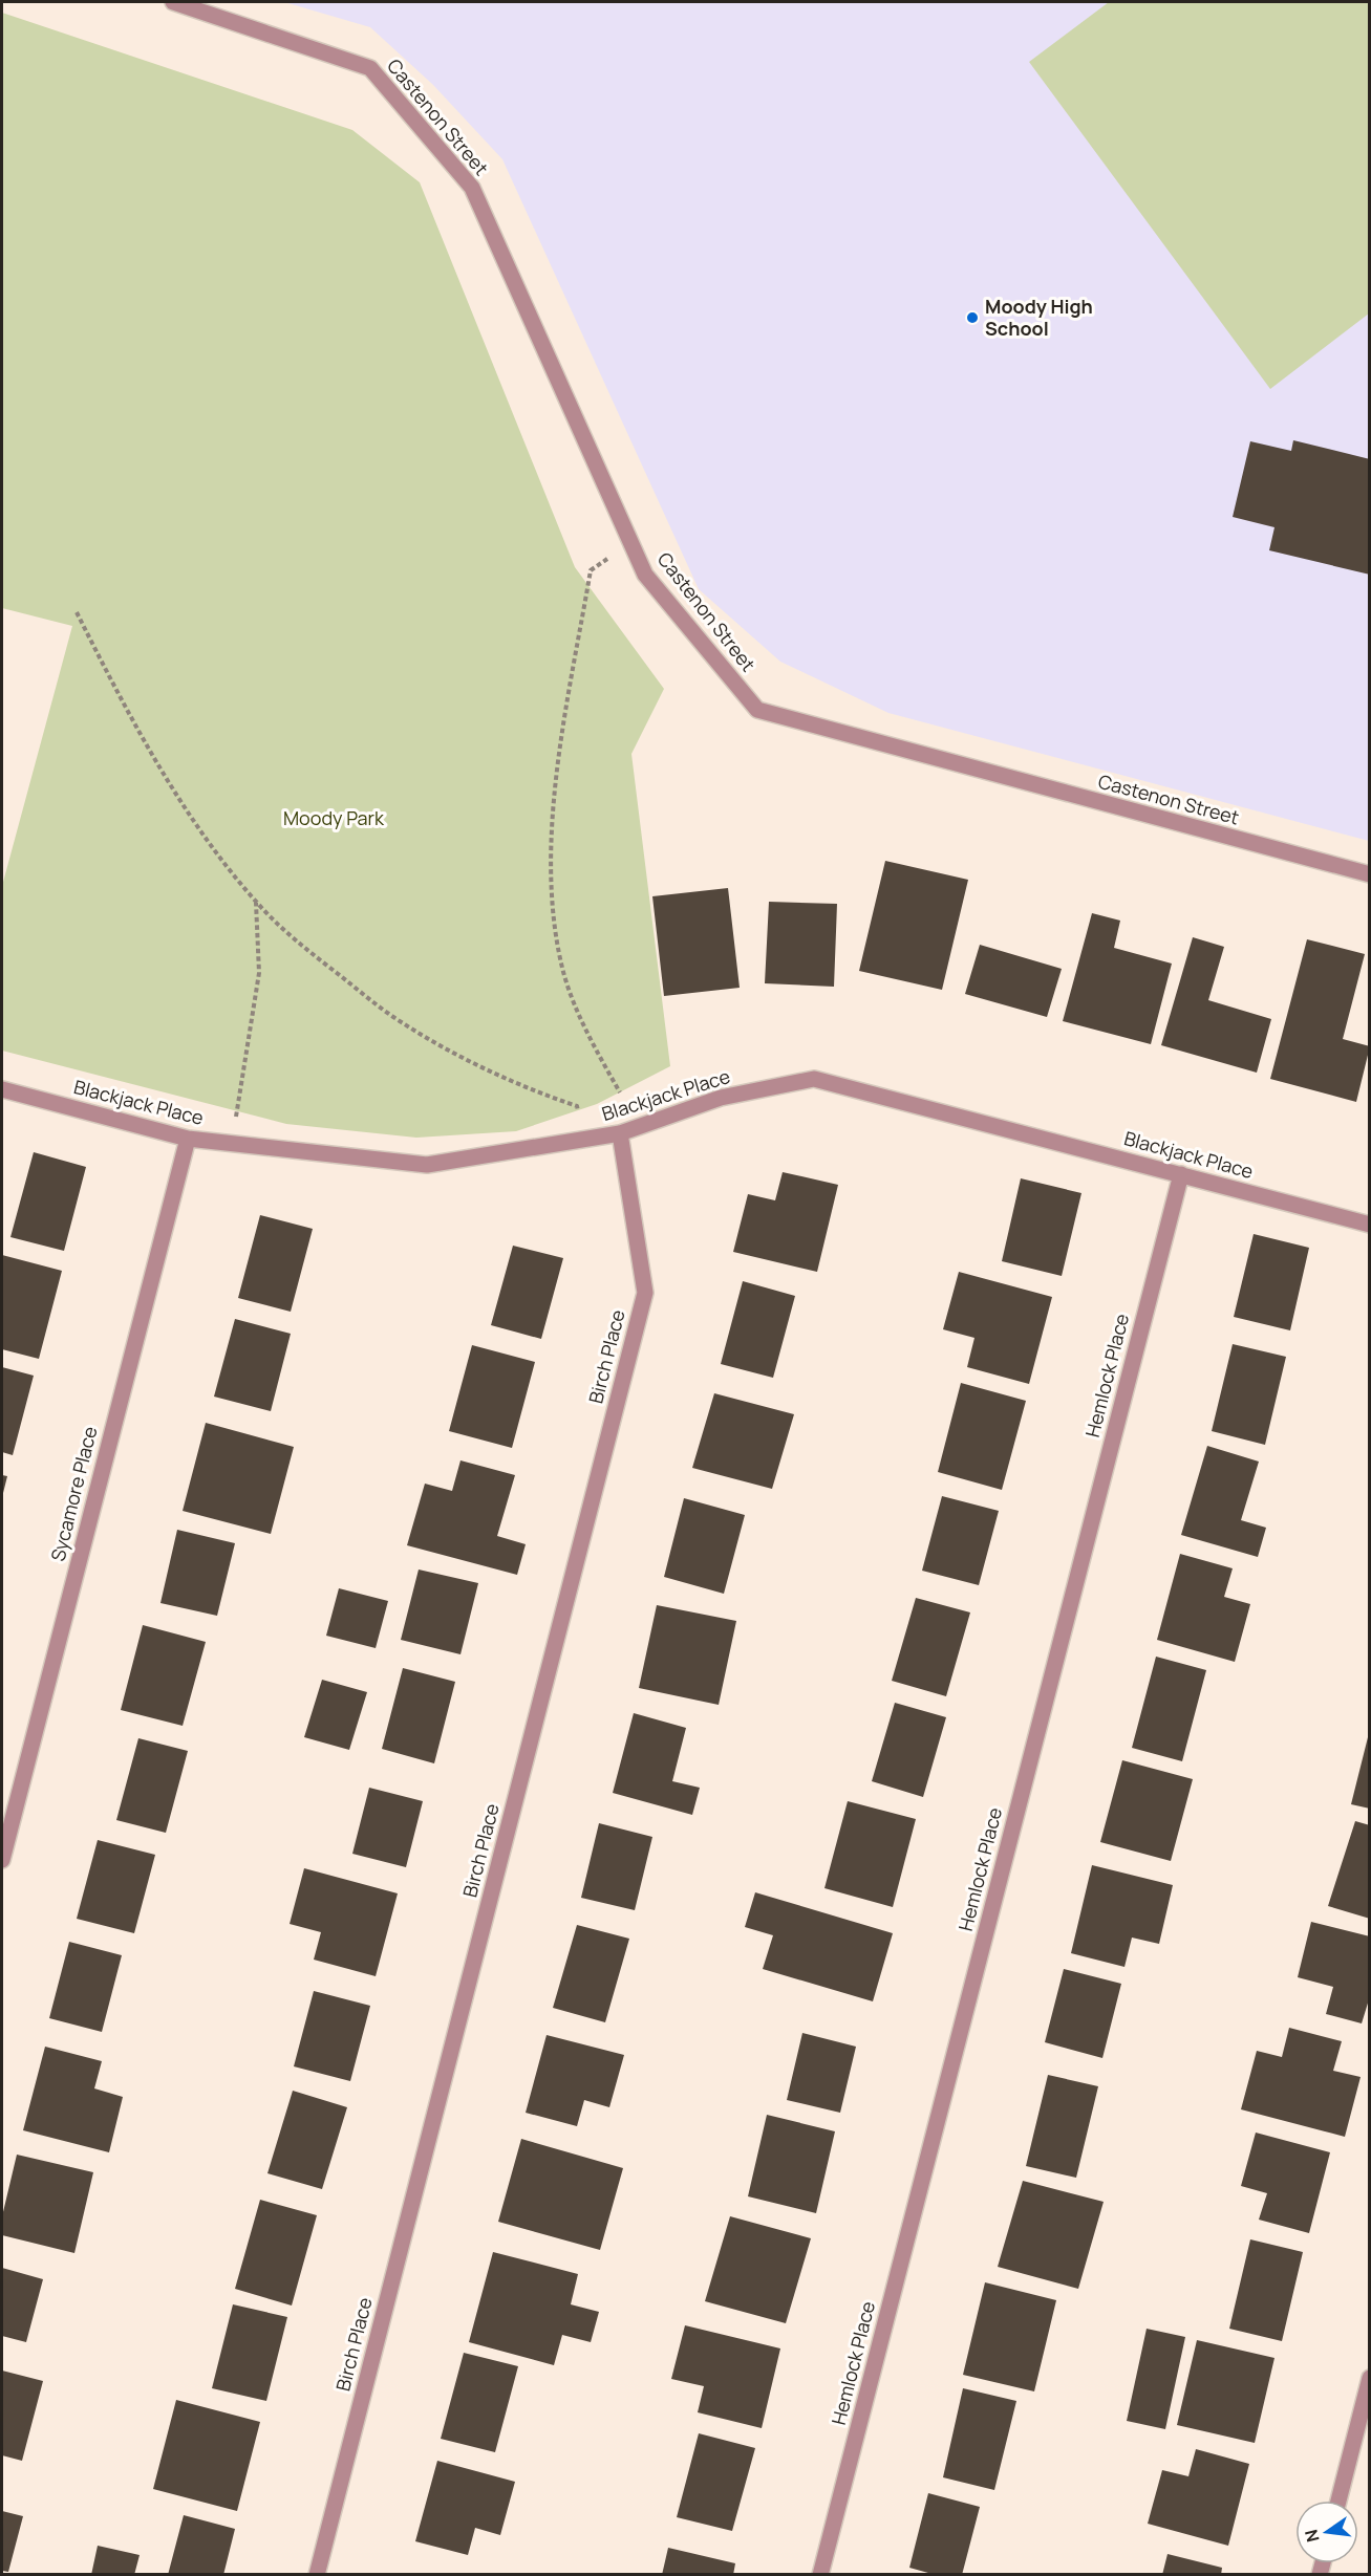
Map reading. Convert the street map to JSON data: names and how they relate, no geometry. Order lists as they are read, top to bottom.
{
  "streets": {
    "street": [
      "Castenon Street",
      "Blackjack Place",
      "Birch Place",
      "Hemlock Place",
      "Sycamore Place"
    ]
  },
  "crossings": [
    ["Blackjack Place", "Birch Place"],
    ["Blackjack Place", "Hemlock Place"],
    ["Blackjack Place", "Sycamore Place"]
  ],
  "parks": ["Moody Park"],
  "places": ["Moody High School"],
  "north": "left"
}
